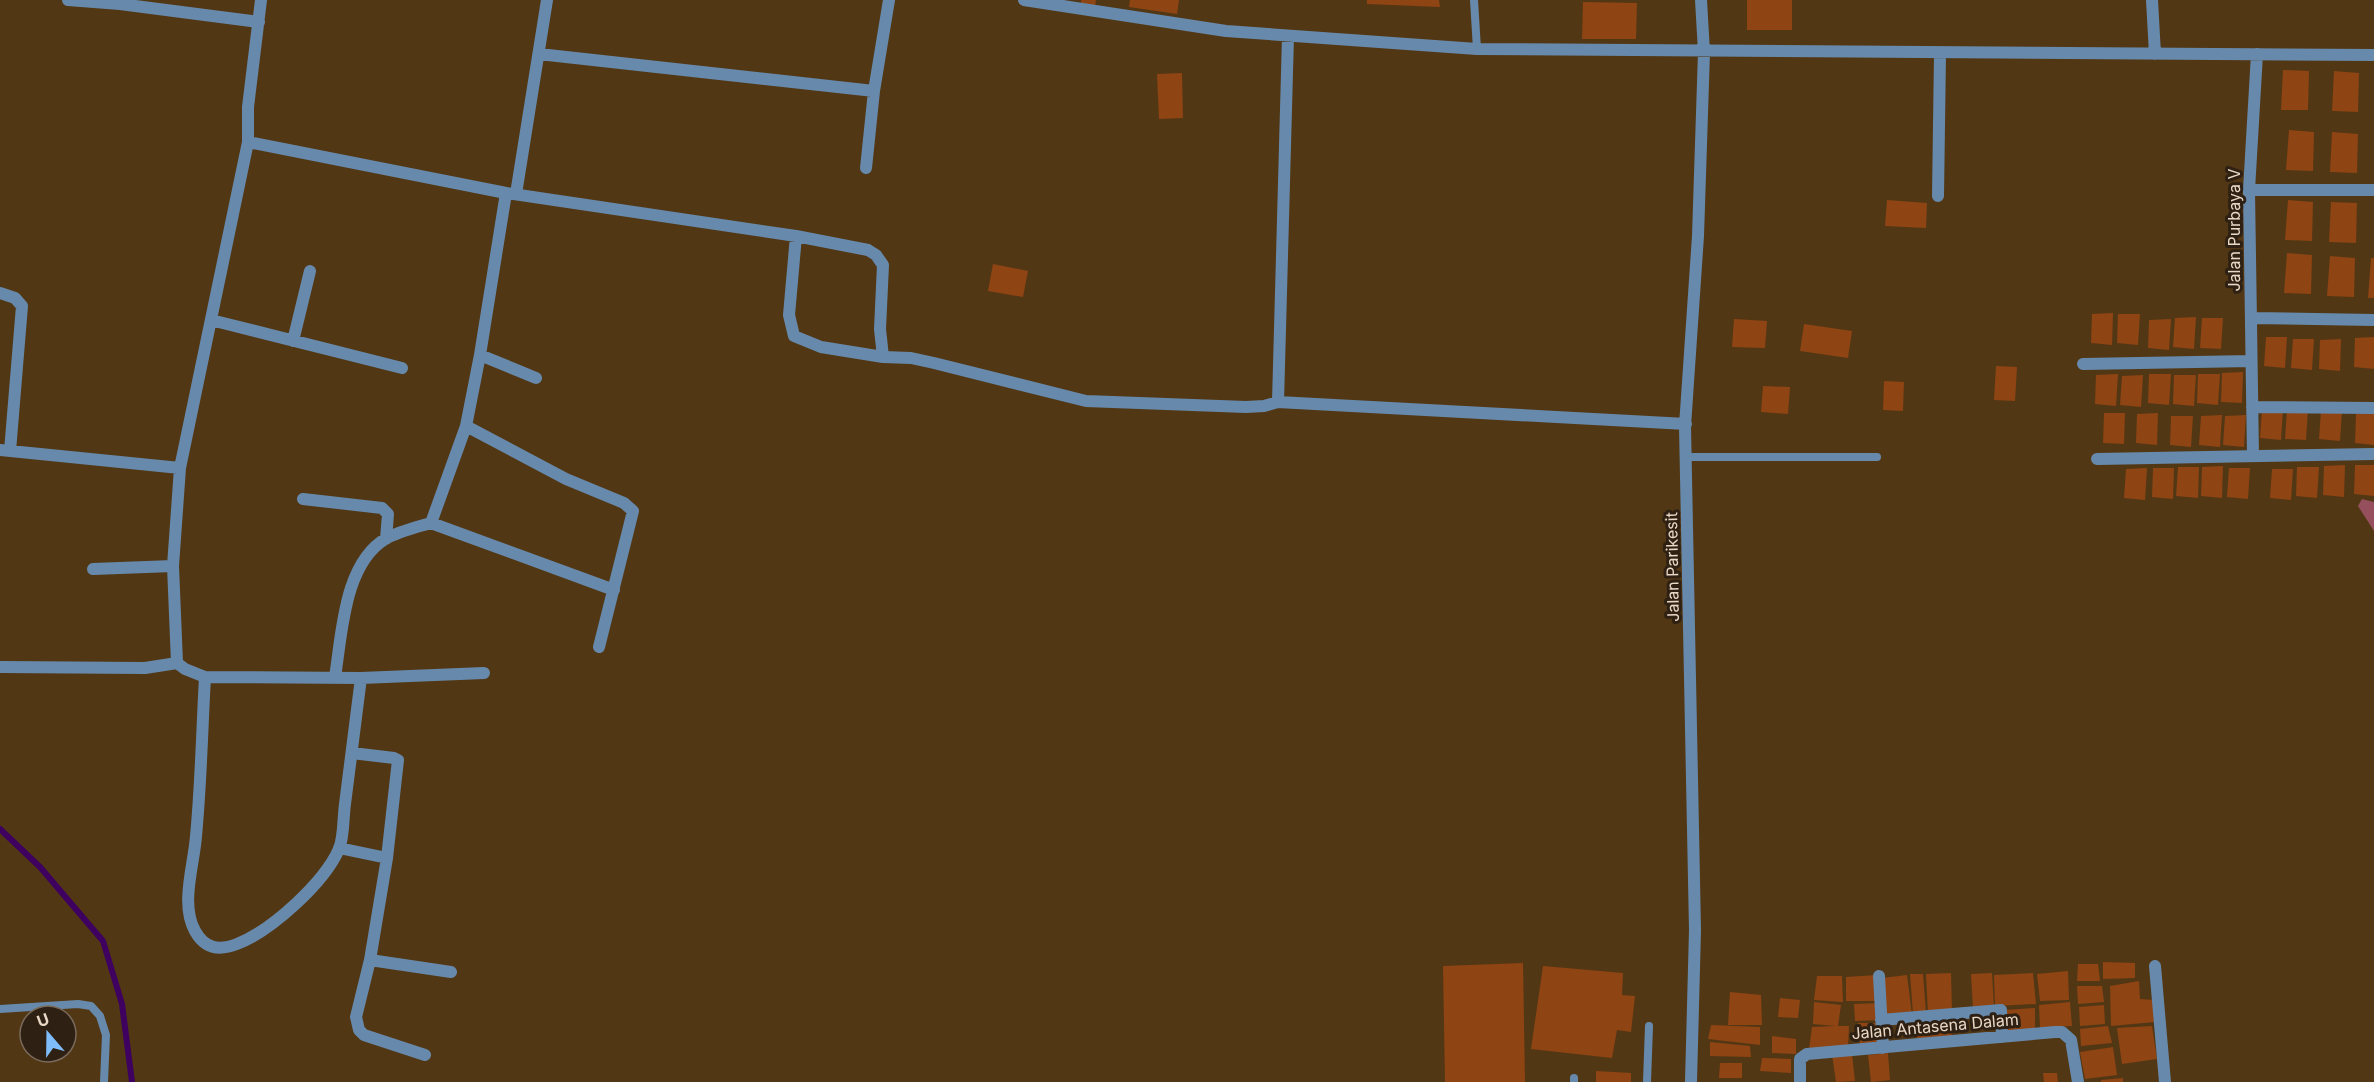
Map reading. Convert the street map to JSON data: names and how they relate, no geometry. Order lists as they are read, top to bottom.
{
  "streets": {
    "street": ["Jalan Purbaya V", "Jalan Parikesit", "Jalan Antasena Dalam"]
  },
  "north": "top"
}
